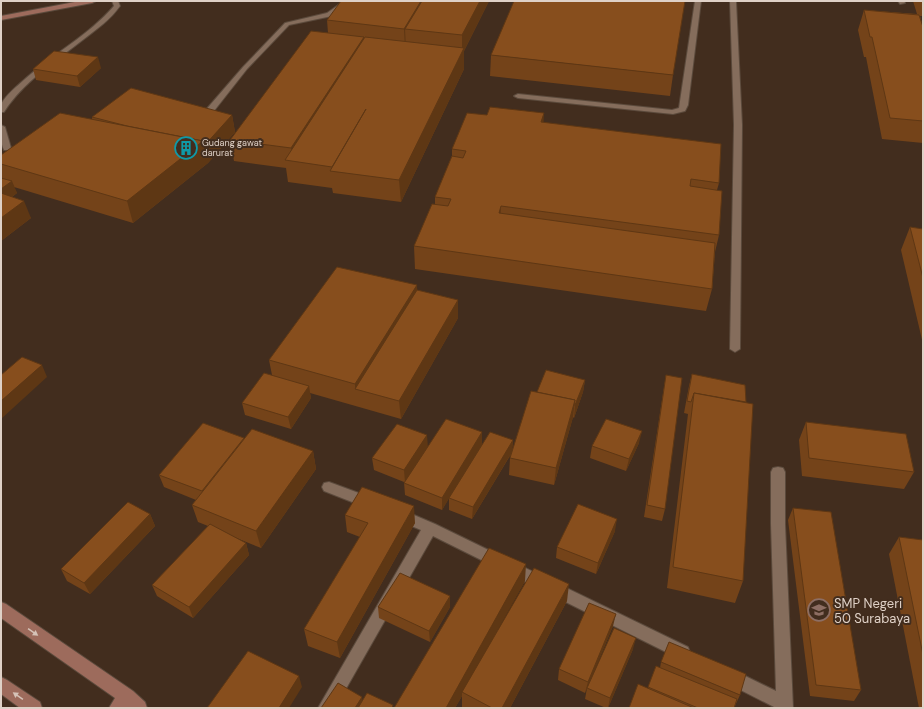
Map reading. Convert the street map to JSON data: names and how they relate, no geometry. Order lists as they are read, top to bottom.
{
  "places": {
    "building": ["Gudang gawat darurat"],
    "school or university": ["SMP Negeri 50 Surabaya"]
  }
}
